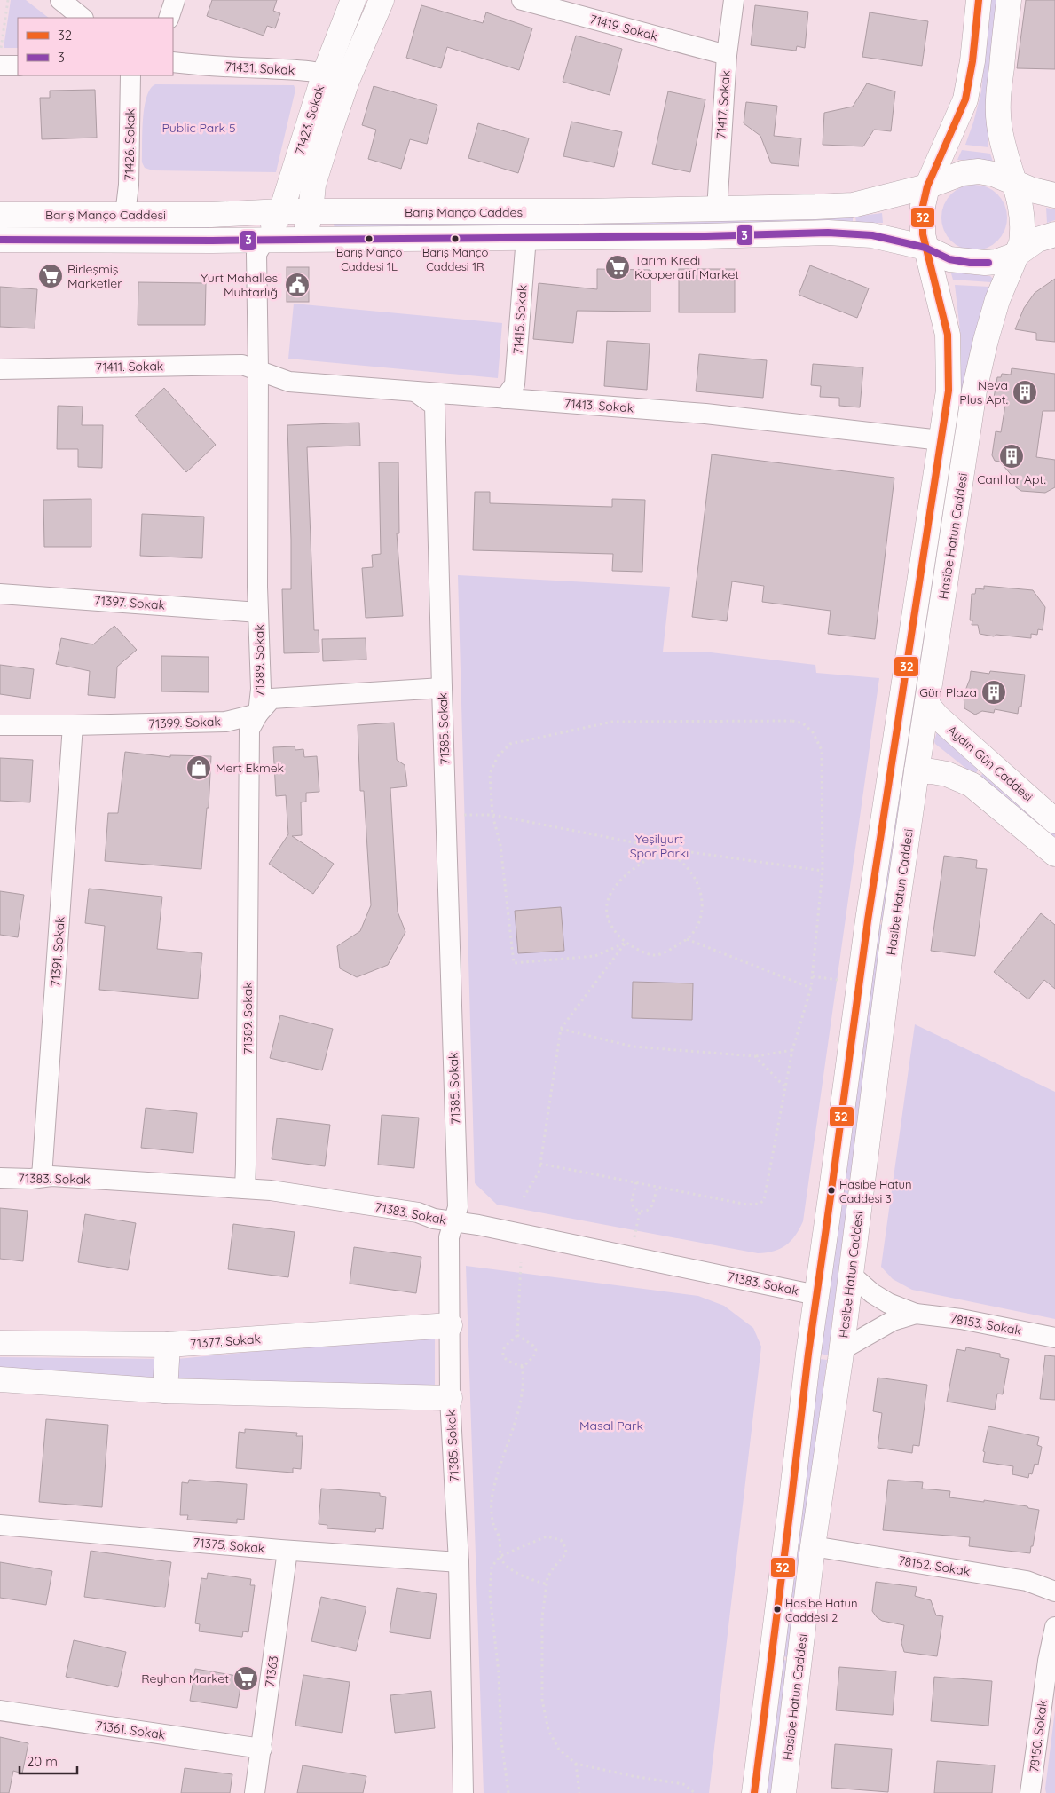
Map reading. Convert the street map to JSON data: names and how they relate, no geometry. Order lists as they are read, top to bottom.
{
  "streets": {
    "main road": [
      "71423. Sokak",
      "Barış Manço Caddesi",
      "Hasibe Hatun Caddesi",
      "Aydın Gün Caddesi",
      "71377. Sokak"
    ],
    "street": [
      "71419. Sokak",
      "71431. Sokak",
      "71417. Sokak",
      "71426. Sokak",
      "71415. Sokak",
      "71411. Sokak",
      "71413. Sokak",
      "71397. Sokak",
      "71389. Sokak",
      "71399. Sokak",
      "71385. Sokak",
      "71391. Sokak",
      "71383. Sokak",
      "78153. Sokak",
      "71375. Sokak",
      "78152. Sokak",
      "71363",
      "71361. Sokak",
      "78150. Sokak"
    ]
  },
  "crossings": [
    ["71419. Sokak", "71417. Sokak"],
    ["71431. Sokak", "71423. Sokak"],
    ["71417. Sokak", "Barış Manço Caddesi"],
    ["71423. Sokak", "Barış Manço Caddesi"],
    ["71426. Sokak", "Barış Manço Caddesi"],
    ["Barış Manço Caddesi", "71415. Sokak"],
    ["Barış Manço Caddesi", "Hasibe Hatun Caddesi"],
    ["Barış Manço Caddesi", "71389. Sokak"],
    ["71415. Sokak", "71413. Sokak"],
    ["71411. Sokak", "71413. Sokak"],
    ["71411. Sokak", "71389. Sokak"],
    ["71413. Sokak", "71389. Sokak"],
    ["71413. Sokak", "71385. Sokak"],
    ["Hasibe Hatun Caddesi", "Aydın Gün Caddesi"],
    ["Hasibe Hatun Caddesi", "78153. Sokak"],
    ["Hasibe Hatun Caddesi", "78152. Sokak"],
    ["71397. Sokak", "71389. Sokak"],
    ["71389. Sokak", "71399. Sokak"],
    ["71389. Sokak", "71383. Sokak"],
    ["71399. Sokak", "71391. Sokak"],
    ["71385. Sokak", "71383. Sokak"],
    ["71385. Sokak", "71377. Sokak"],
    ["71385. Sokak", "71375. Sokak"],
    ["71391. Sokak", "71383. Sokak"],
    ["71375. Sokak", "71363"],
    ["71363", "71361. Sokak"]
  ],
  "parks": ["Public Park 5", "Yeşilyurt Spor Parkı", "Masal Park"],
  "places": {
    "other": [
      "Barış Manço Caddesi 1L",
      "Barış Manço Caddesi 1R",
      "Hasibe Hatun Caddesi 3",
      "Hasibe Hatun Caddesi 2"
    ],
    "supermarket": ["Tarım Kredi Kooperatif Market", "Birleşmiş Marketler", "Reyhan Market"],
    "public building": ["Yurt Mahallesi Muhtarlığı"],
    "building": ["Neva Plus Apt.", "Canlılar Apt.", "Gün Plaza"],
    "shop": ["Mert Ekmek"]
  },
  "lines": ["transit line 32", "transit line 3"],
  "legend": ["32", "3"],
  "scale_bar": "20 m"
}
